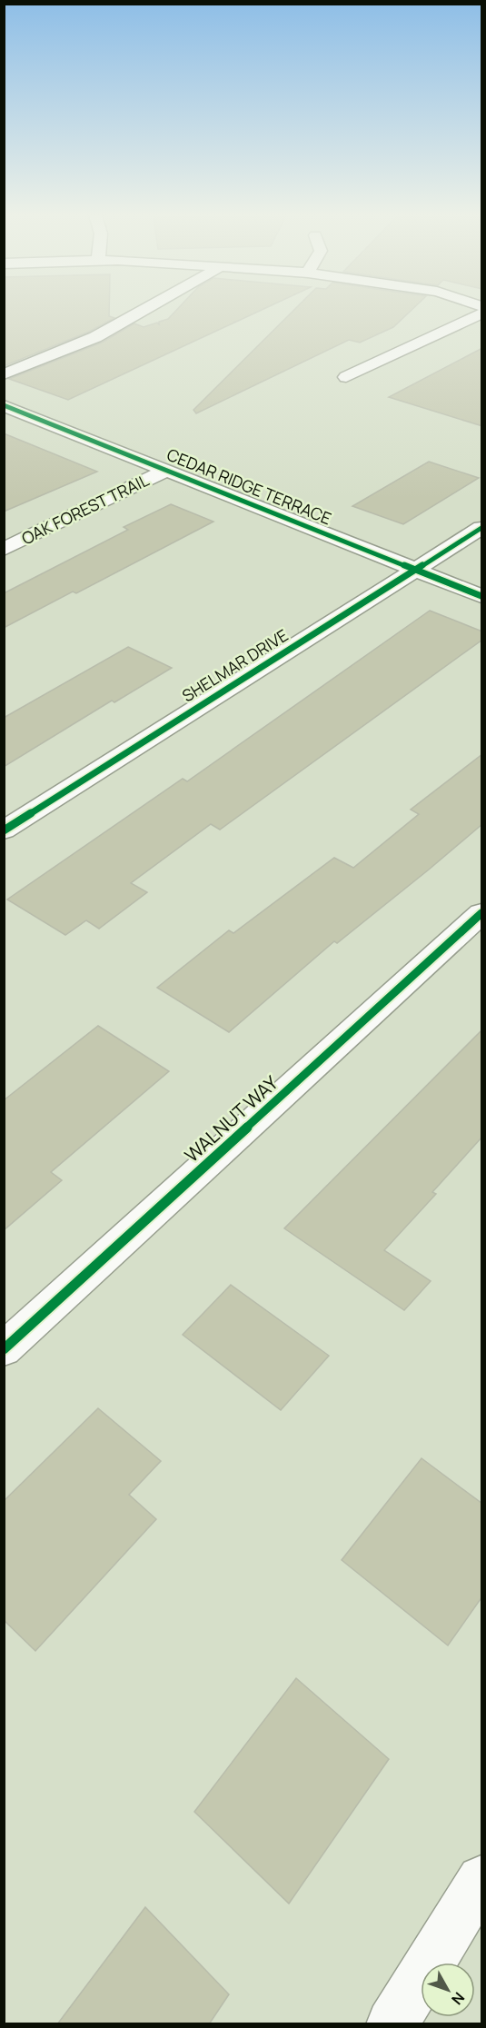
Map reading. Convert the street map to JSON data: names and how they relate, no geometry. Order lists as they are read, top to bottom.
{
  "streets": {
    "street": [
      "CEDAR RIDGE TERRACE",
      "OAK FOREST TRAIL",
      "SHELMAR DRIVE",
      "WALNUT WAY"
    ]
  },
  "crossings": [
    ["CEDAR RIDGE TERRACE", "OAK FOREST TRAIL"],
    ["CEDAR RIDGE TERRACE", "SHELMAR DRIVE"]
  ],
  "north": "bottom right"
}
